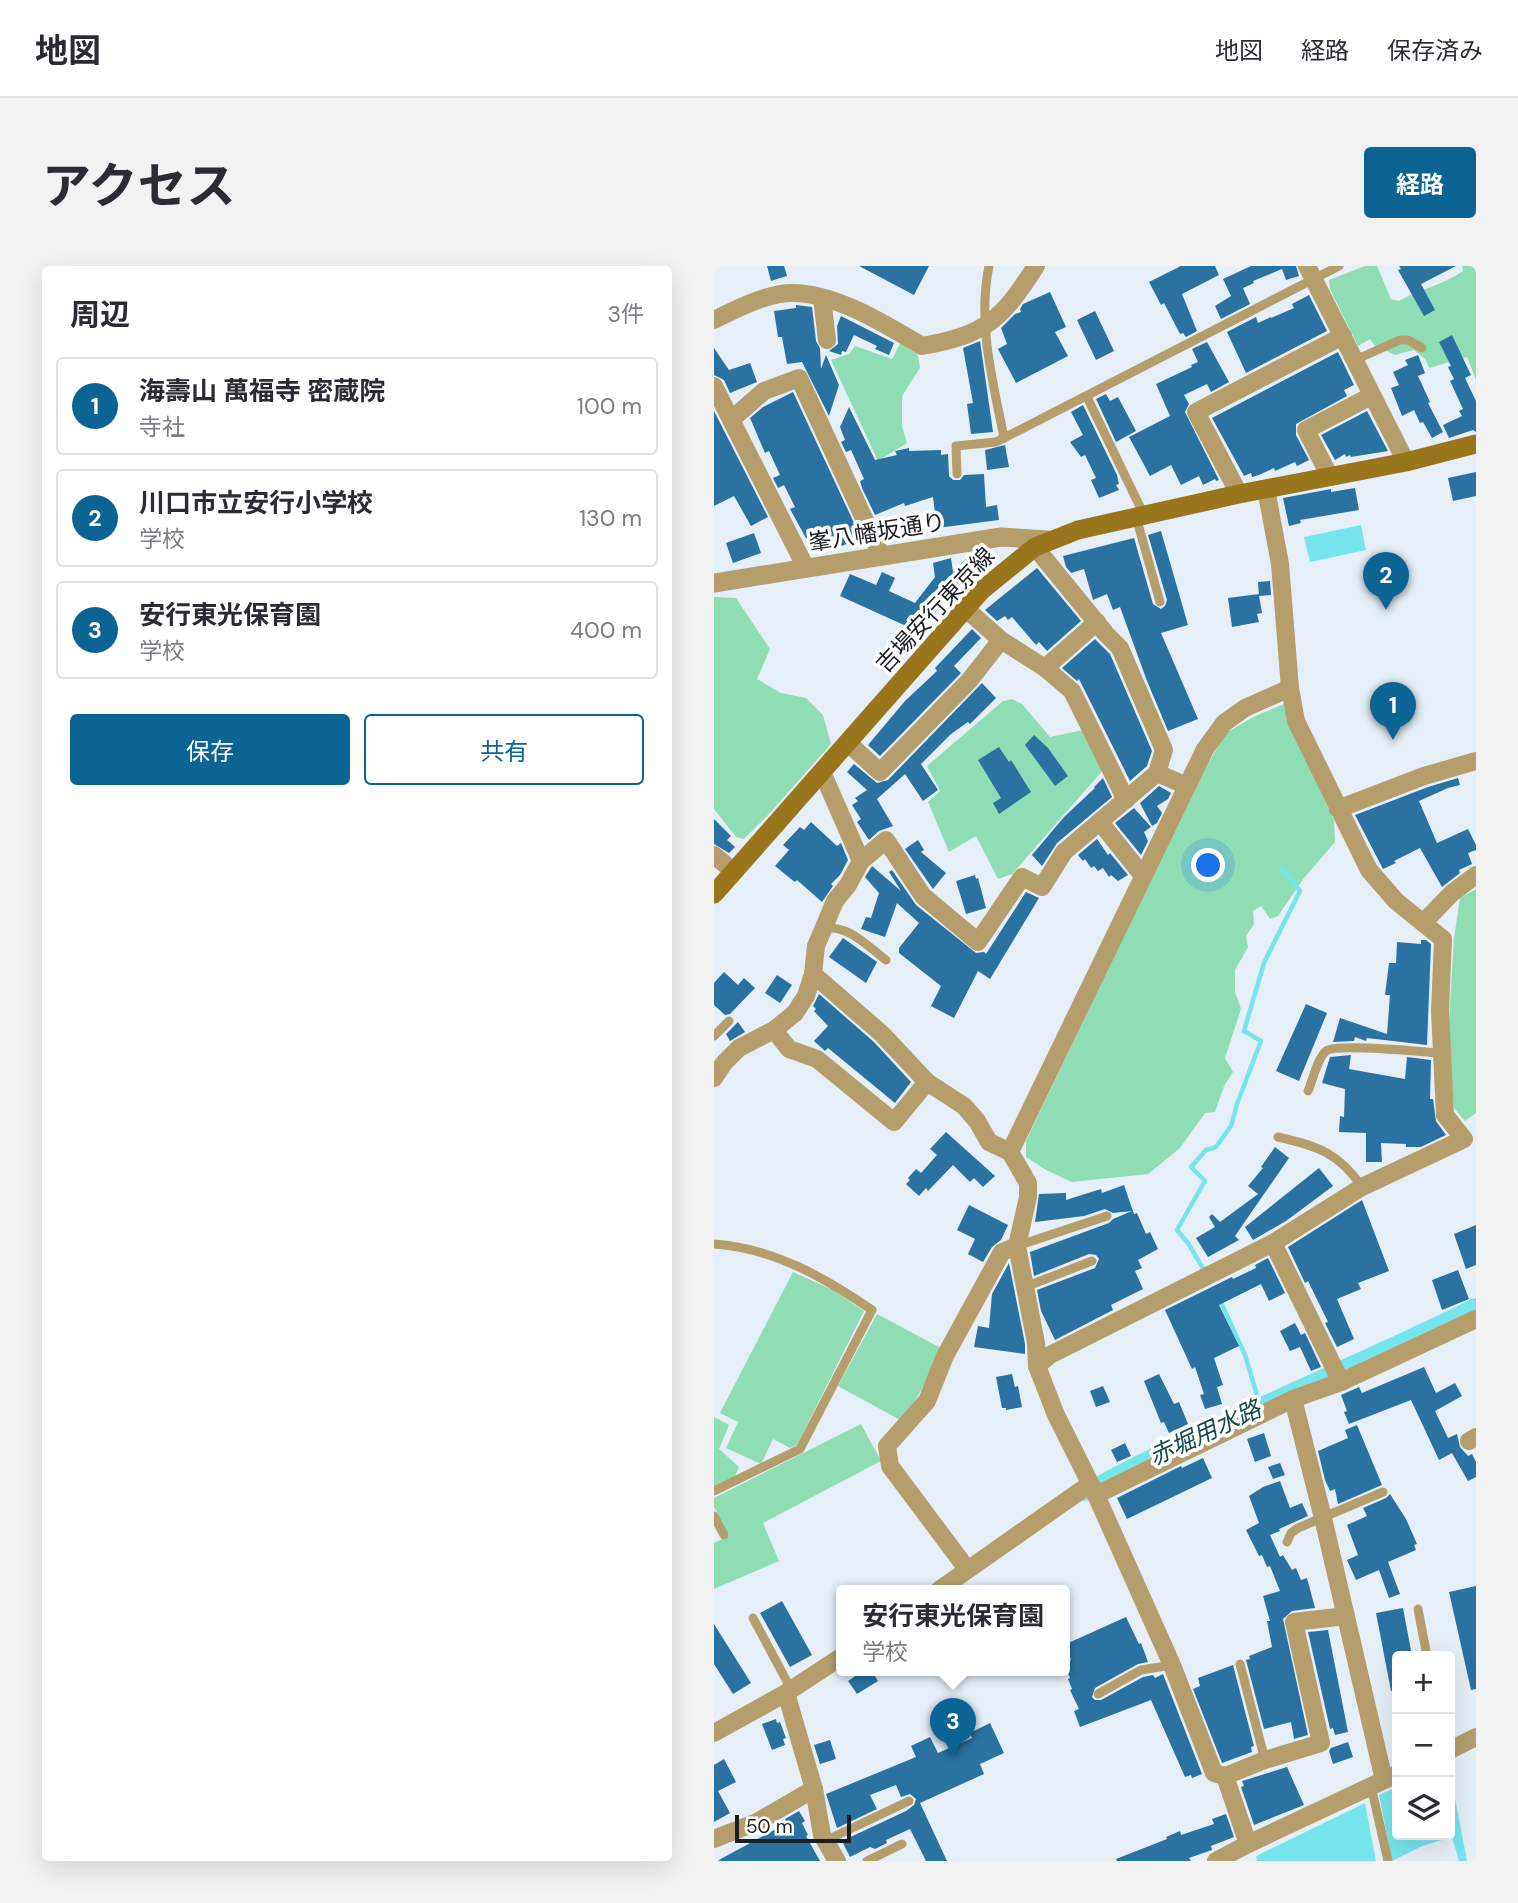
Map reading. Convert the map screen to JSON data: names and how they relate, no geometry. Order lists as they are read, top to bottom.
{
  "streets": {
    "main road": ["吉場安行東京線"],
    "street": ["峯八幡坂通り"]
  },
  "crossings": [
    ["峯八幡坂通り", "吉場安行東京線"]
  ],
  "water": ["赤堀用水路"],
  "scale_bar": "50 m",
  "page": {
    "header": "地図",
    "nav": ["地図", "経路", "保存済み"],
    "title": "アクセス",
    "buttons": [
      "経路",
      ["保存", "共有"]
    ],
    "heading": ["周辺", "3件"],
    "list": [
      {
        "mark": "1",
        "name": "海壽山 萬福寺 密蔵院",
        "note": "寺社",
        "value": "100 m"
      },
      {
        "mark": "2",
        "name": "川口市立安行小学校",
        "note": "学校",
        "value": "130 m"
      },
      {
        "mark": "3",
        "name": "安行東光保育園",
        "note": "学校",
        "value": "400 m"
      }
    ],
    "pins": ["2", "1", "3"],
    "popup": ["安行東光保育園", "学校"],
    "map_buttons": ["+", "−"],
    "scale": "50 m"
  }
}
